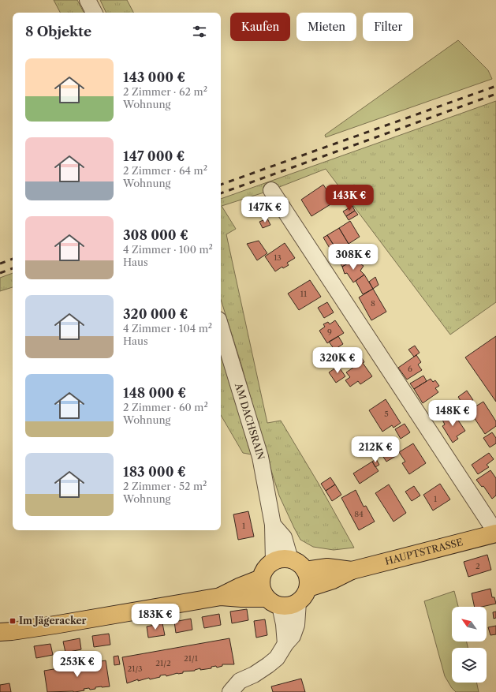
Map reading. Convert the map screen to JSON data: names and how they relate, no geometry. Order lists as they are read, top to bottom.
{
  "streets": {
    "main road": ["HAUPTSTRASSE"],
    "street": ["AM DACHSRAIN"]
  },
  "crossings": [
    ["AM DACHSRAIN", "HAUPTSTRASSE"]
  ],
  "places": {
    "transit": ["Im Jägeracker"]
  },
  "house_numbers": [
    "13",
    "11",
    "8",
    "9",
    "6",
    "5",
    "1",
    "84",
    "1",
    "2",
    "21/1",
    "21/2",
    "21/3"
  ],
  "north": "top left",
  "page": {
    "chip": ["Kaufen", "Mieten", "Filter"],
    "heading": "8 Objekte",
    "list": [
      {
        "name": "143 000 €",
        "note": "2 Zimmer · 62 m² · Wohnung"
      },
      {
        "name": "147 000 €",
        "note": "2 Zimmer · 64 m² · Wohnung"
      },
      {
        "name": "308 000 €",
        "note": "4 Zimmer · 100 m² · Haus"
      },
      {
        "name": "320 000 €",
        "note": "4 Zimmer · 104 m² · Haus"
      },
      {
        "name": "148 000 €",
        "note": "2 Zimmer · 60 m² · Wohnung"
      },
      {
        "name": "183 000 €",
        "note": "2 Zimmer · 52 m² · Wohnung"
      }
    ],
    "price": [
      "143K €",
      "147K €",
      "308K €",
      "320K €",
      "148K €",
      "212K €",
      "183K €",
      "253K €"
    ]
  }
}
